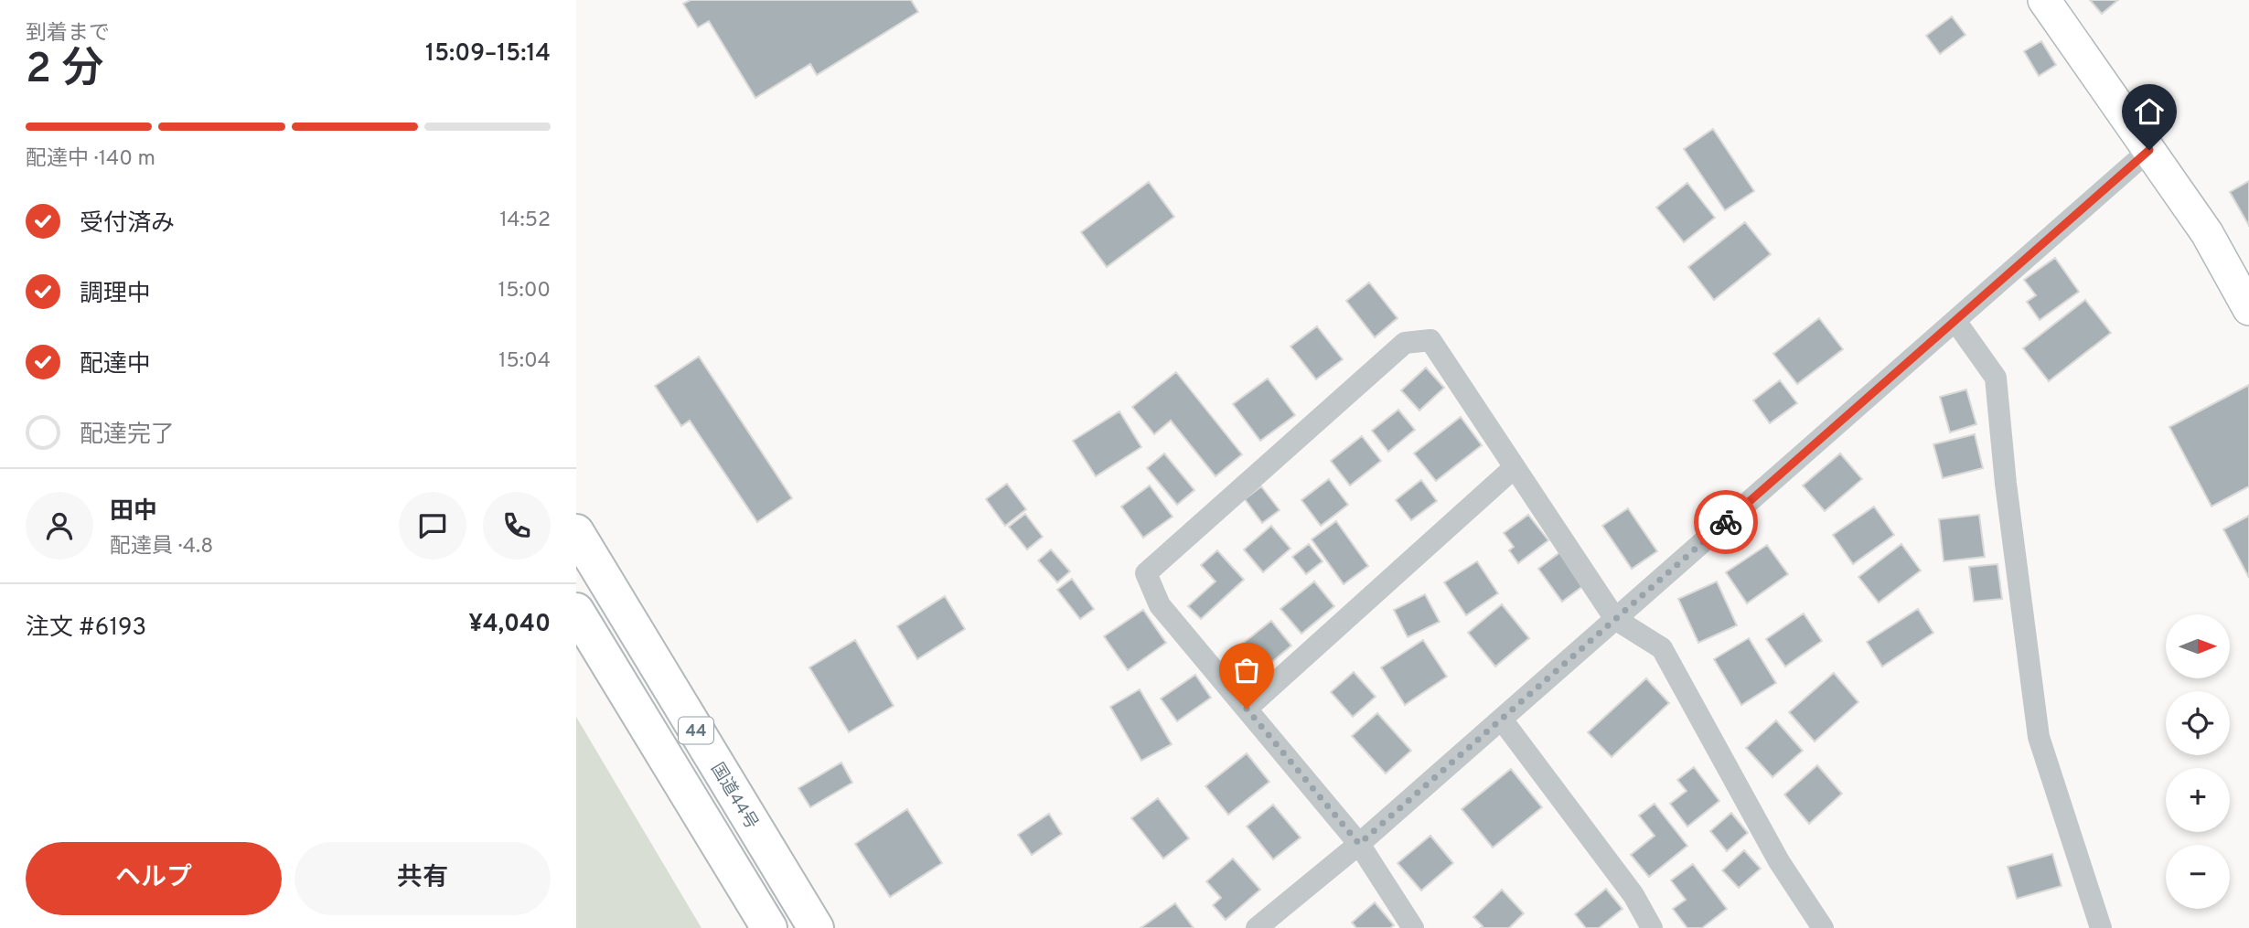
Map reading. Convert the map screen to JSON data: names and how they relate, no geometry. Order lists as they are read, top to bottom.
{
  "streets": {
    "highway": ["44", "国道44号"]
  },
  "north": "right",
  "page": {
    "heading": ["2 分", "到着まで", "15:09–15:14"],
    "panel": [
      "田中",
      "配達員 · 4.8",
      "注文 #6193",
      "¥4,040"
    ],
    "bar": "配達中 · 140 m",
    "list": [
      ["受付済み", "14:52"],
      ["調理中", "15:00"],
      ["配達中", "15:04"],
      "配達完了"
    ],
    "map_buttons": ["+", "−"],
    "buttons": ["ヘルプ", "共有"]
  }
}
